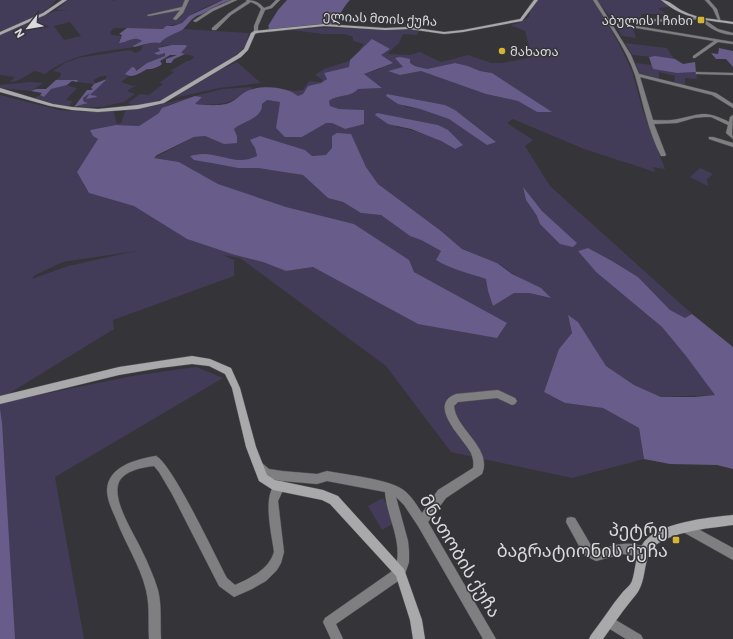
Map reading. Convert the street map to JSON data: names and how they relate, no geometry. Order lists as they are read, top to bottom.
{
  "streets": {
    "street": ["ელიას მთის ქუჩა", "მნათობის ქუჩა"]
  },
  "places": {
    "transit": ["აბულის I ჩიხი", "პეტრე ბაგრატიონის ქუჩა"],
    "other": ["მახათა"]
  },
  "north": "bottom left"
}
